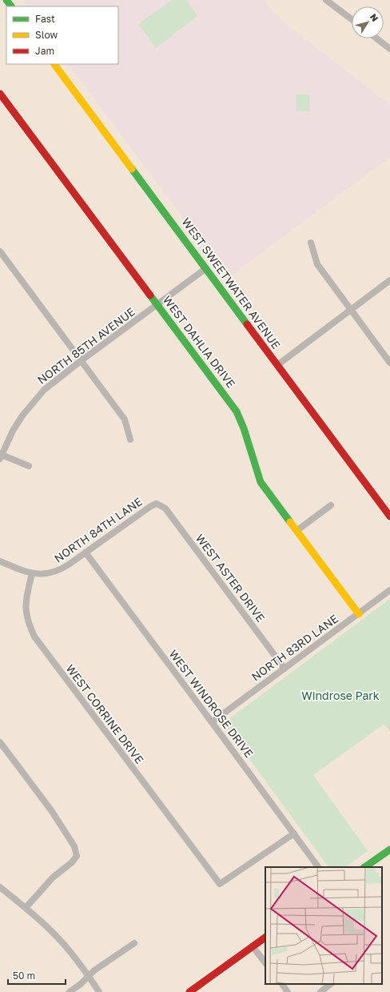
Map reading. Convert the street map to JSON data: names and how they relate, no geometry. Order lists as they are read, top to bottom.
{
  "streets": {
    "street": [
      "WEST SWEETWATER AVENUE",
      "WEST DAHLIA DRIVE",
      "NORTH 85TH AVENUE",
      "NORTH 84TH LANE",
      "WEST ASTER DRIVE",
      "NORTH 83RD LANE",
      "WEST WINDROSE DRIVE",
      "WEST CORRINE DRIVE"
    ]
  },
  "crossings": [
    ["WEST SWEETWATER AVENUE", "NORTH 85TH AVENUE"],
    ["WEST DAHLIA DRIVE", "NORTH 85TH AVENUE"],
    ["WEST DAHLIA DRIVE", "NORTH 83RD LANE"],
    ["NORTH 84TH LANE", "WEST ASTER DRIVE"],
    ["NORTH 84TH LANE", "WEST WINDROSE DRIVE"],
    ["NORTH 84TH LANE", "WEST CORRINE DRIVE"],
    ["WEST ASTER DRIVE", "NORTH 83RD LANE"],
    ["NORTH 83RD LANE", "WEST WINDROSE DRIVE"],
    ["WEST WINDROSE DRIVE", "WEST CORRINE DRIVE"]
  ],
  "parks": ["Windrose Park"],
  "legend": ["Fast", "Slow", "Jam"],
  "scale_bar": "50 m",
  "north": "top right"
}
